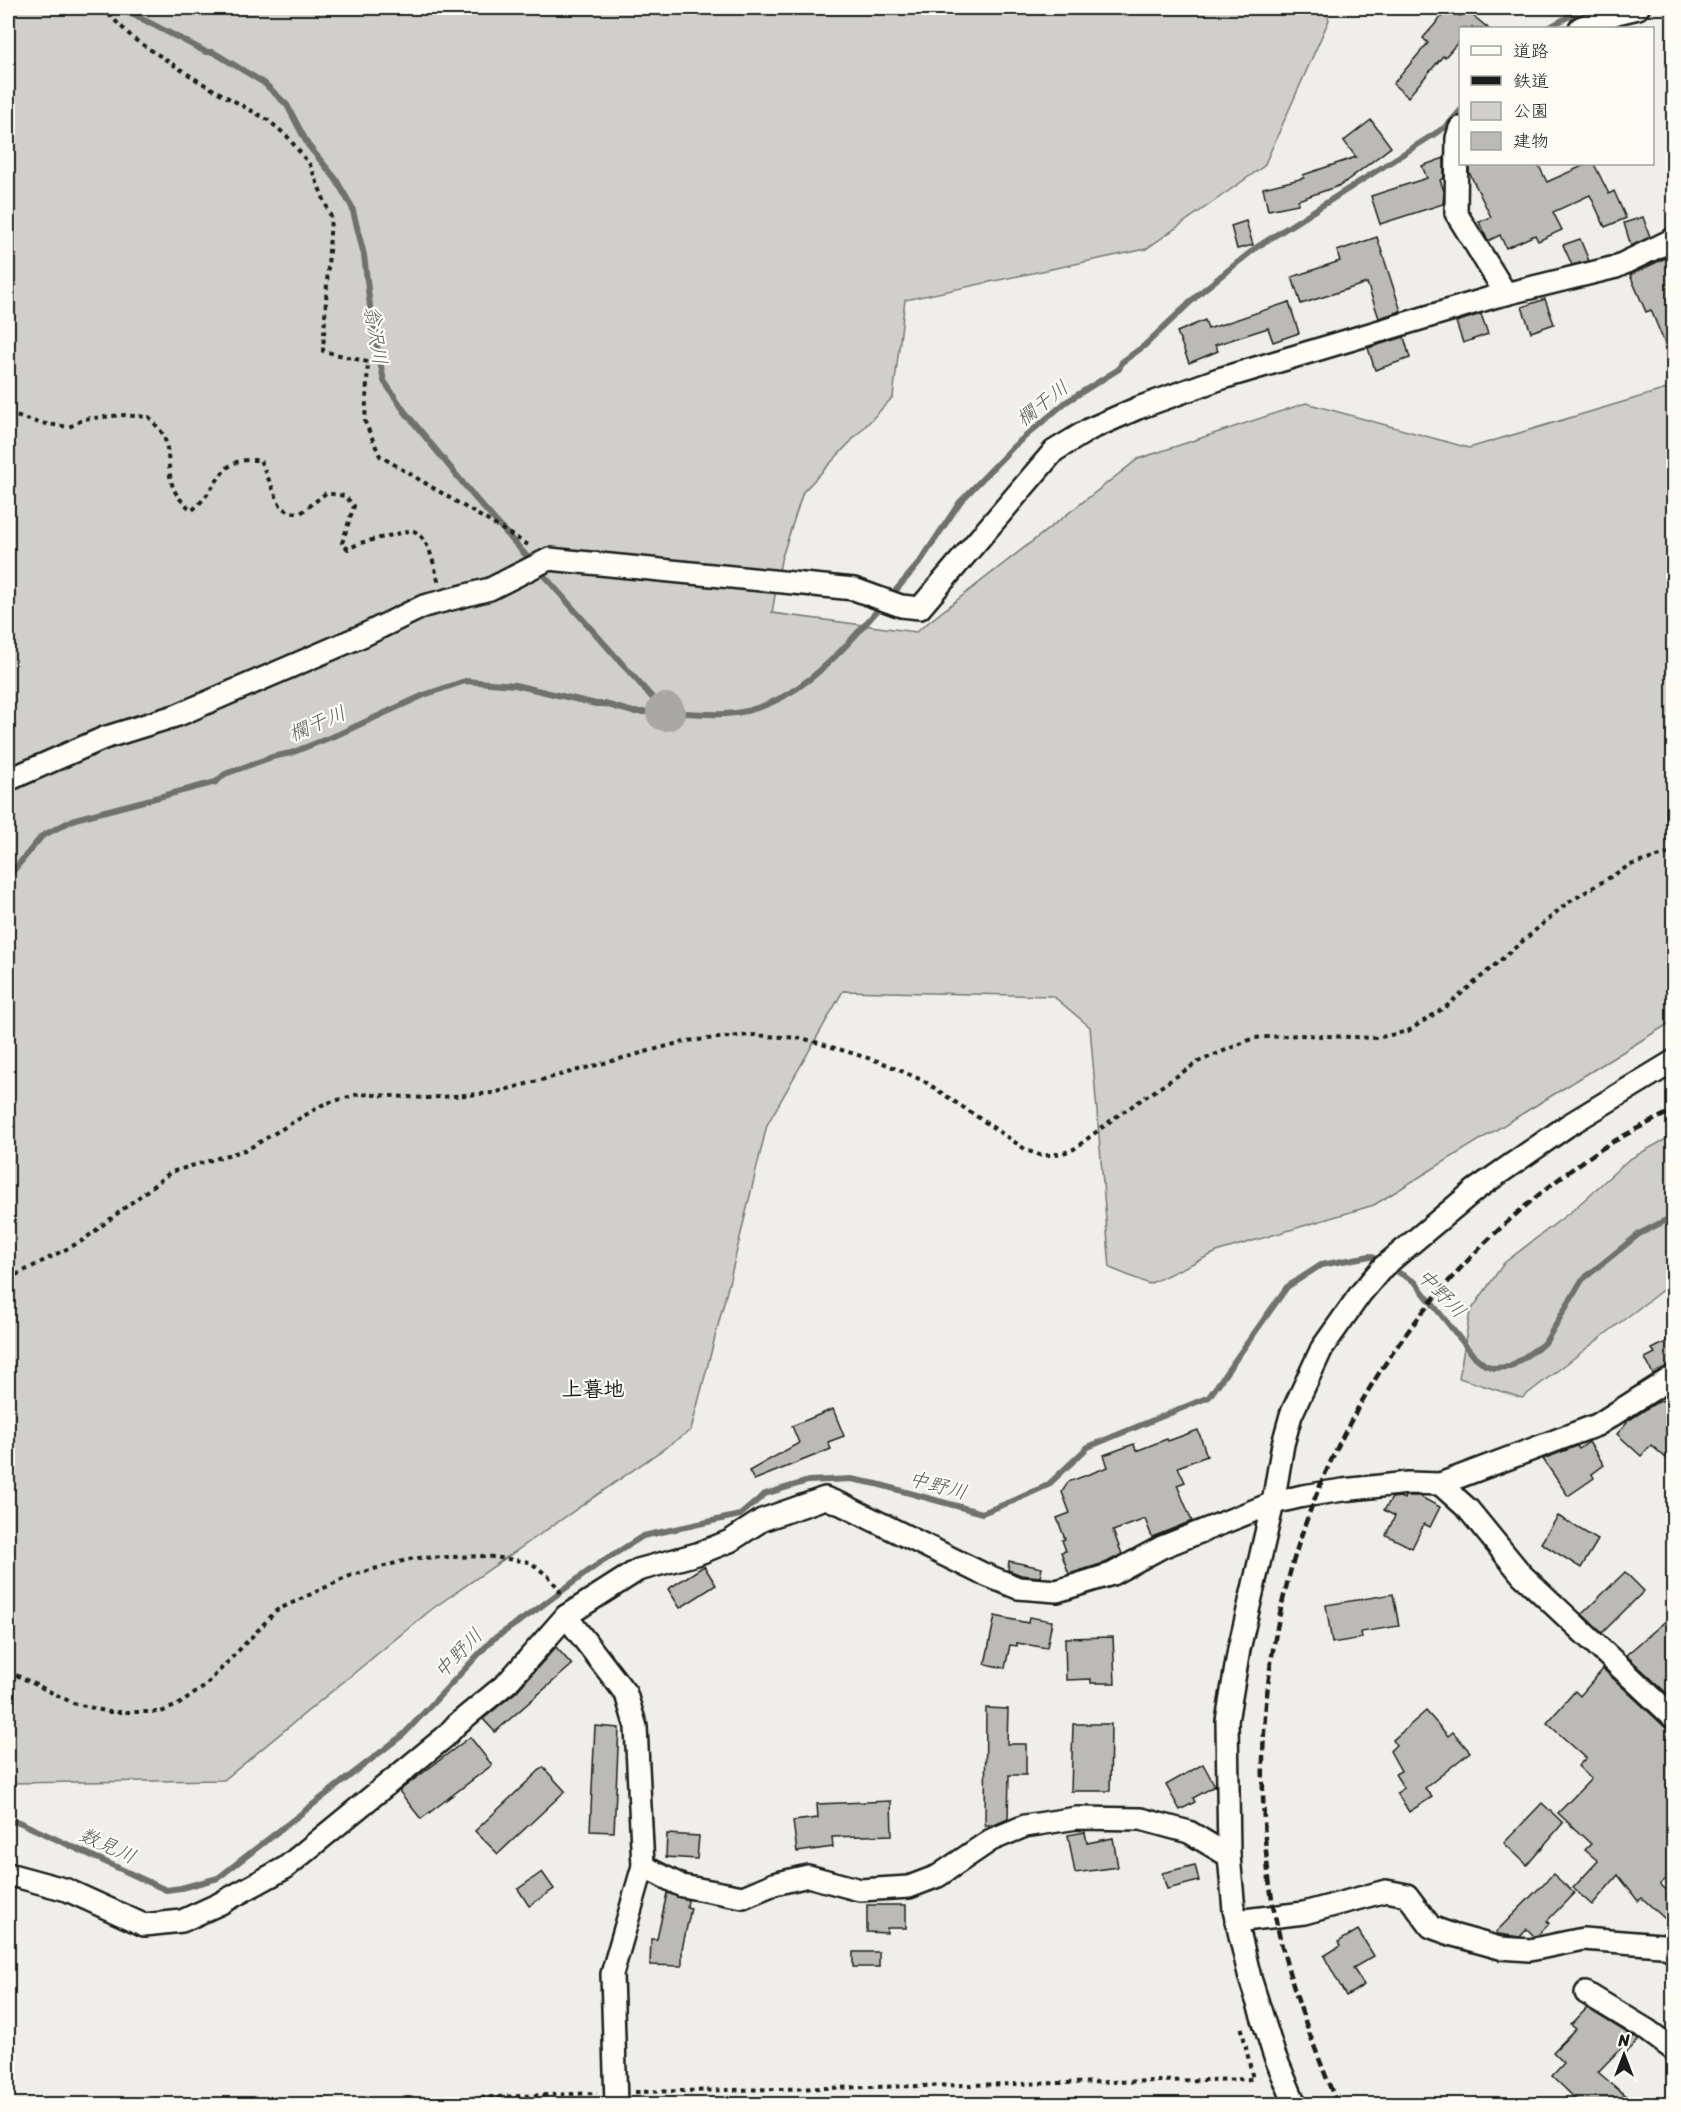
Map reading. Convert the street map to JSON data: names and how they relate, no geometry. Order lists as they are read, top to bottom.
{
  "districts": ["上暮地"],
  "water": [
    "翁沢川",
    "欄干川",
    "中野川",
    "数見川"
  ],
  "legend": [
    "道路",
    "鉄道",
    "公園",
    "建物"
  ],
  "north": "top"
}
